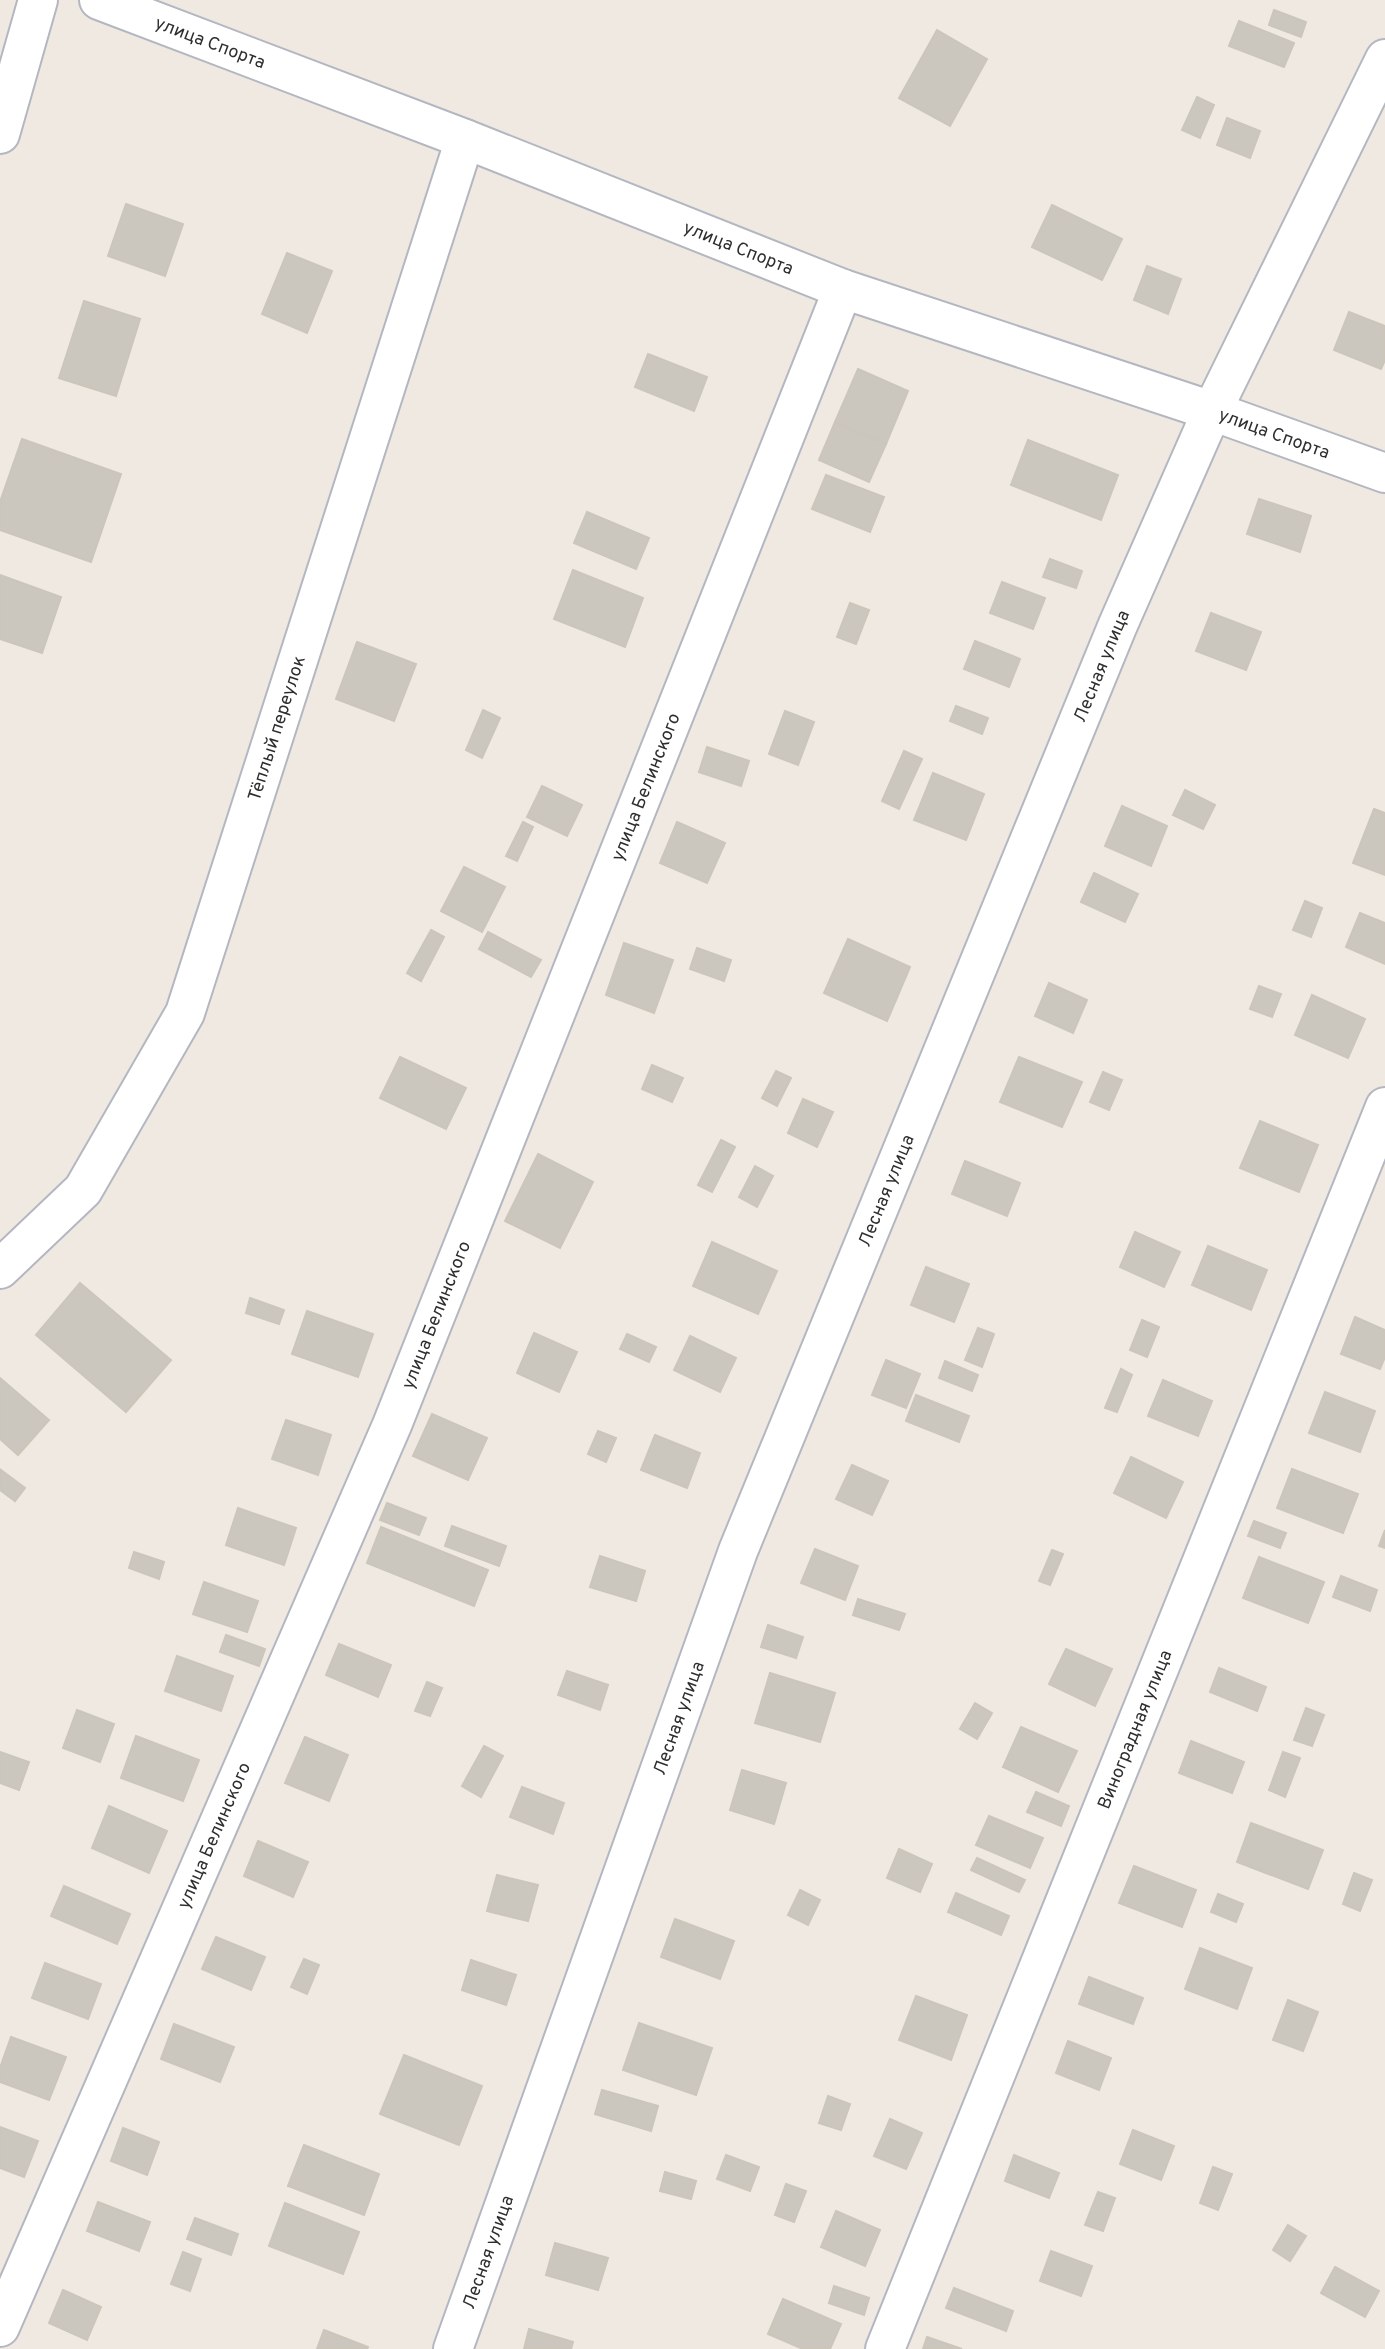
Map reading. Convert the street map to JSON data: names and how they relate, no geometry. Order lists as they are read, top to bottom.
{
  "streets": {
    "street": [
      "улица Спорта",
      "Лесная улица",
      "Тёплый переулок",
      "улица Белинского",
      "Виноградная улица"
    ]
  },
  "crossings": [
    ["улица Спорта", "Лесная улица"],
    ["улица Спорта", "Тёплый переулок"],
    ["улица Спорта", "улица Белинского"]
  ]
}
